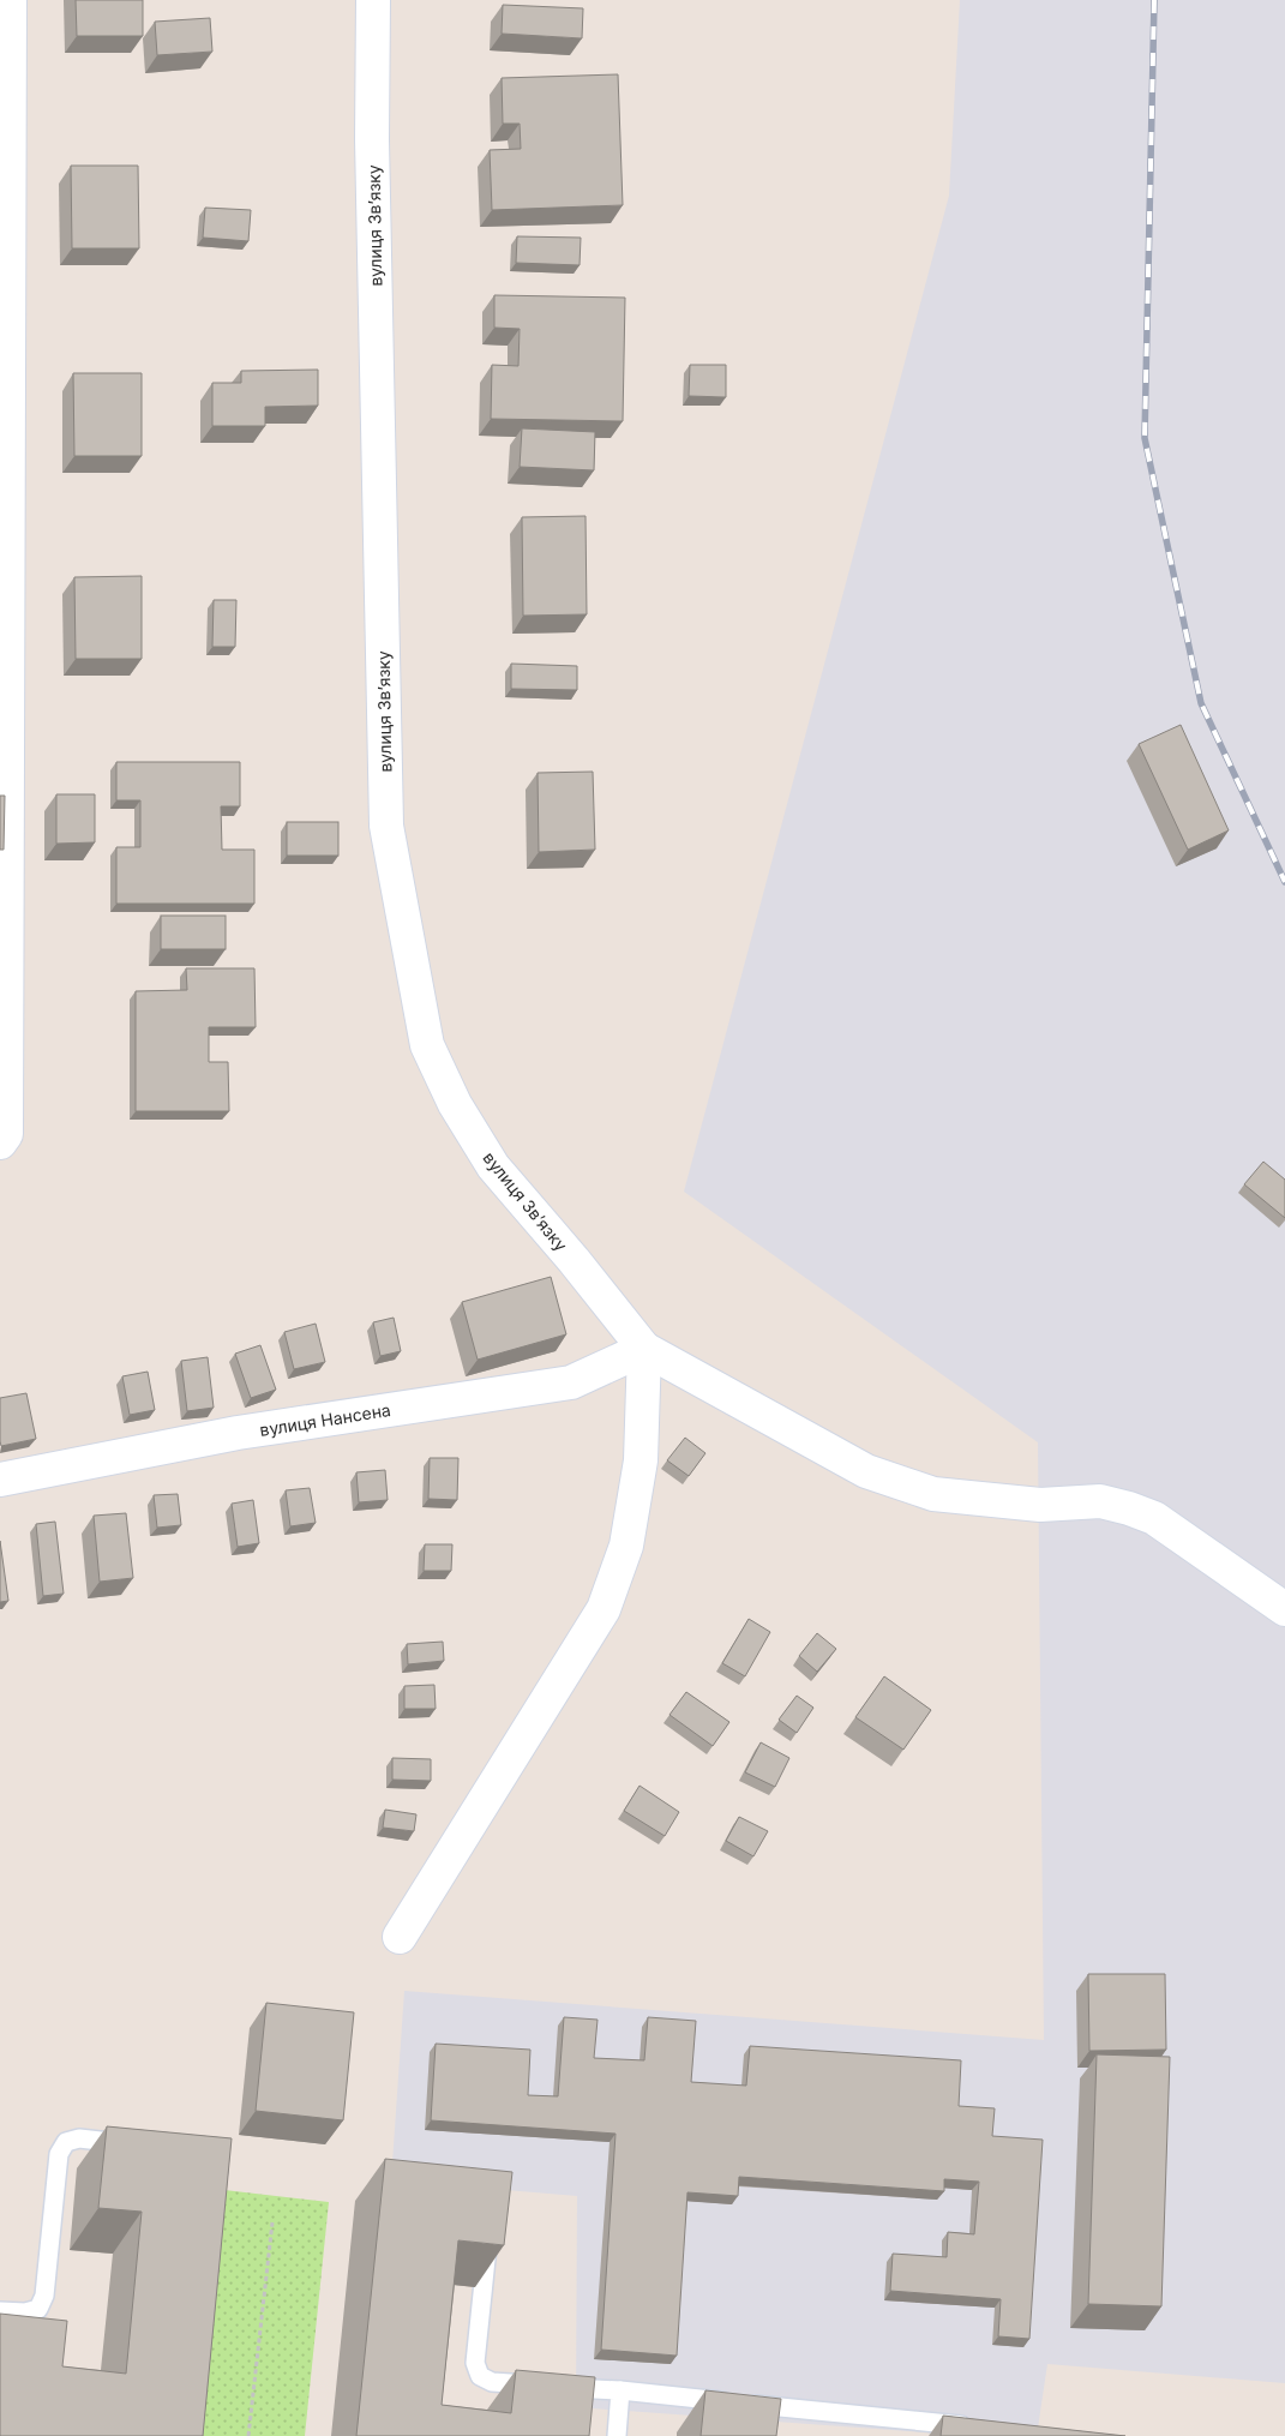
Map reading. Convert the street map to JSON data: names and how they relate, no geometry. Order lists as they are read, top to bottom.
{
  "streets": {
    "street": ["вулиця Звʼязку", "вулиця Нансена"]
  },
  "crossings": [
    ["вулиця Звʼязку", "вулиця Нансена"]
  ]
}
